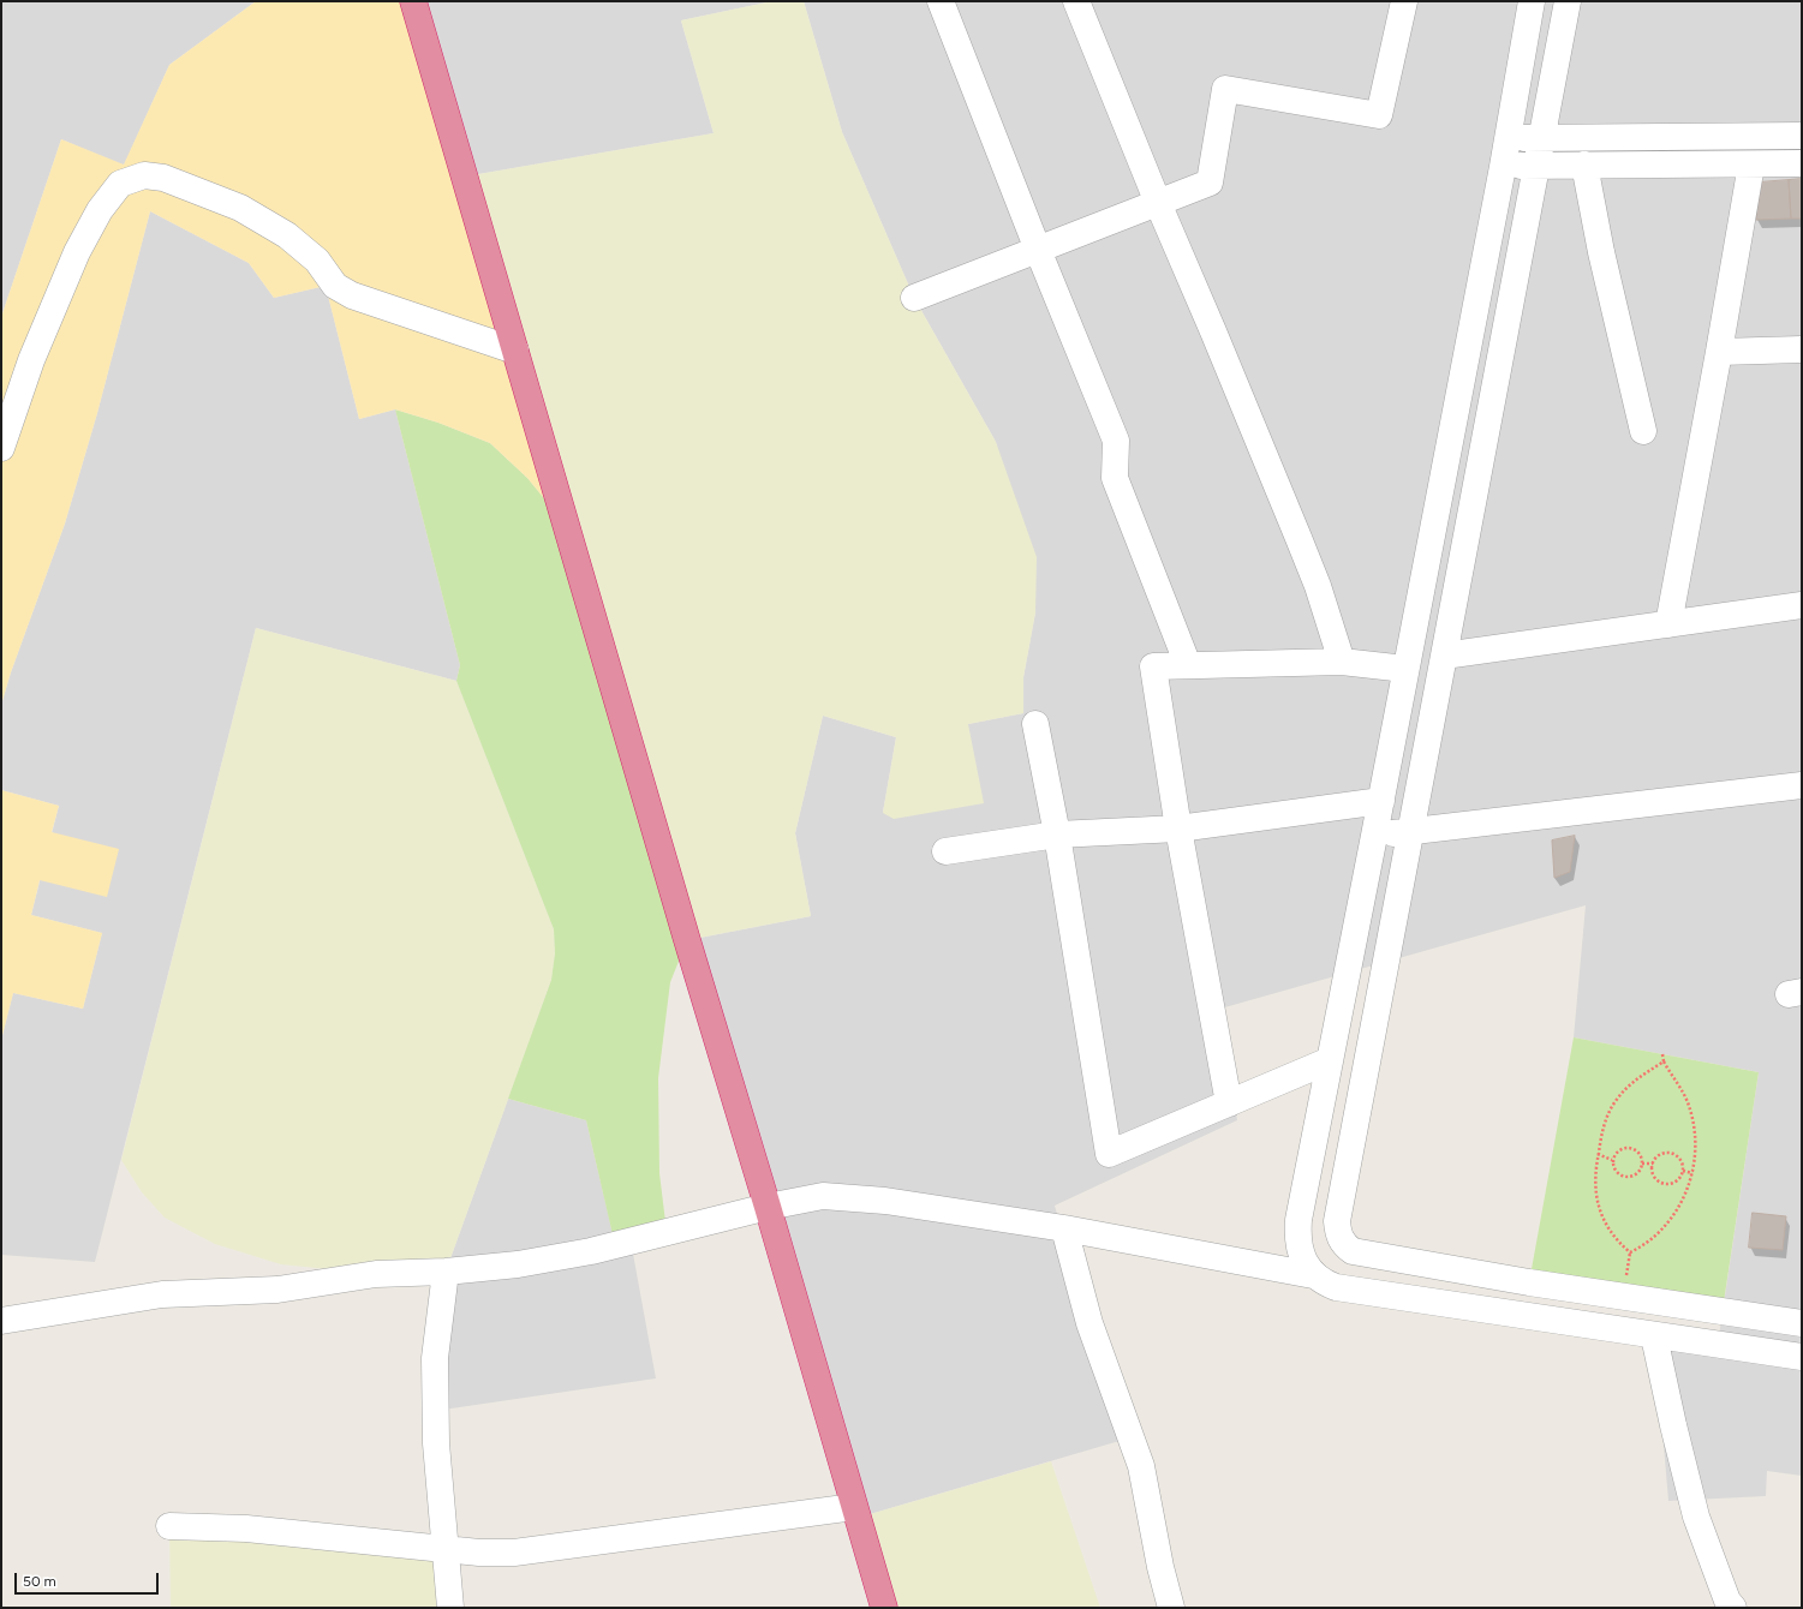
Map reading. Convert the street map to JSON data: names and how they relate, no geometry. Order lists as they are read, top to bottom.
{
  "scale_bar": "50 m"
}
